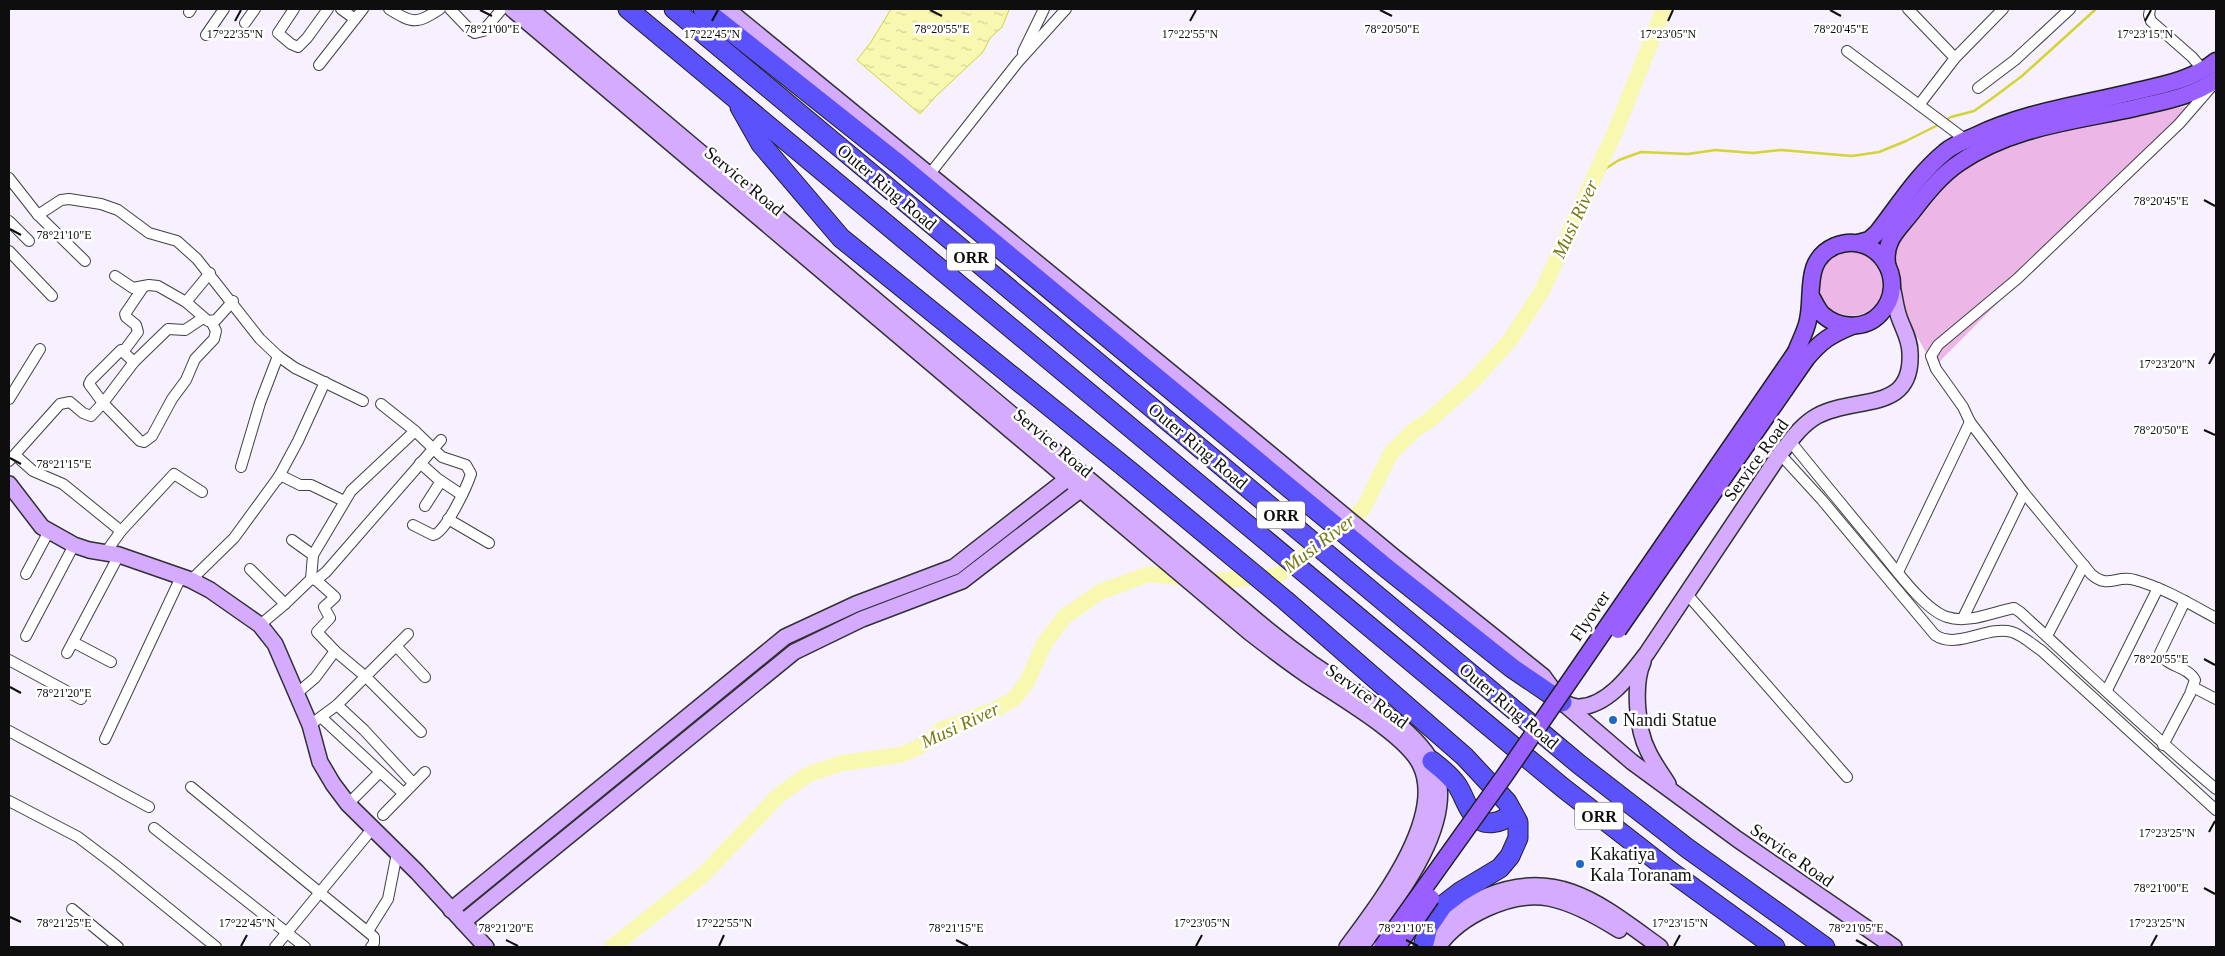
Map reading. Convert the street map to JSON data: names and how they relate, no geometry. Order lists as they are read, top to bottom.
{
  "streets": {
    "highway": ["Outer Ring Road", "ORR"],
    "main road": ["Service Road", "Flyover"]
  },
  "crossings": [
    ["Service Road", "Flyover"]
  ],
  "water": ["Musi River"],
  "places": ["Nandi Statue", "Kakatiya Kala Toranam"],
  "coordinates": [
    "78°21'00\"E",
    "78°20'55\"E",
    "78°20'50\"E",
    "78°20'45\"E",
    "17°22'35\"N",
    "17°22'45\"N",
    "17°22'55\"N",
    "17°23'05\"N",
    "17°23'15\"N",
    "78°21'10\"E",
    "17°23'20\"N",
    "78°21'15\"E",
    "78°21'20\"E",
    "17°23'25\"N",
    "78°21'25\"E",
    "78°21'05\"E"
  ]
}
